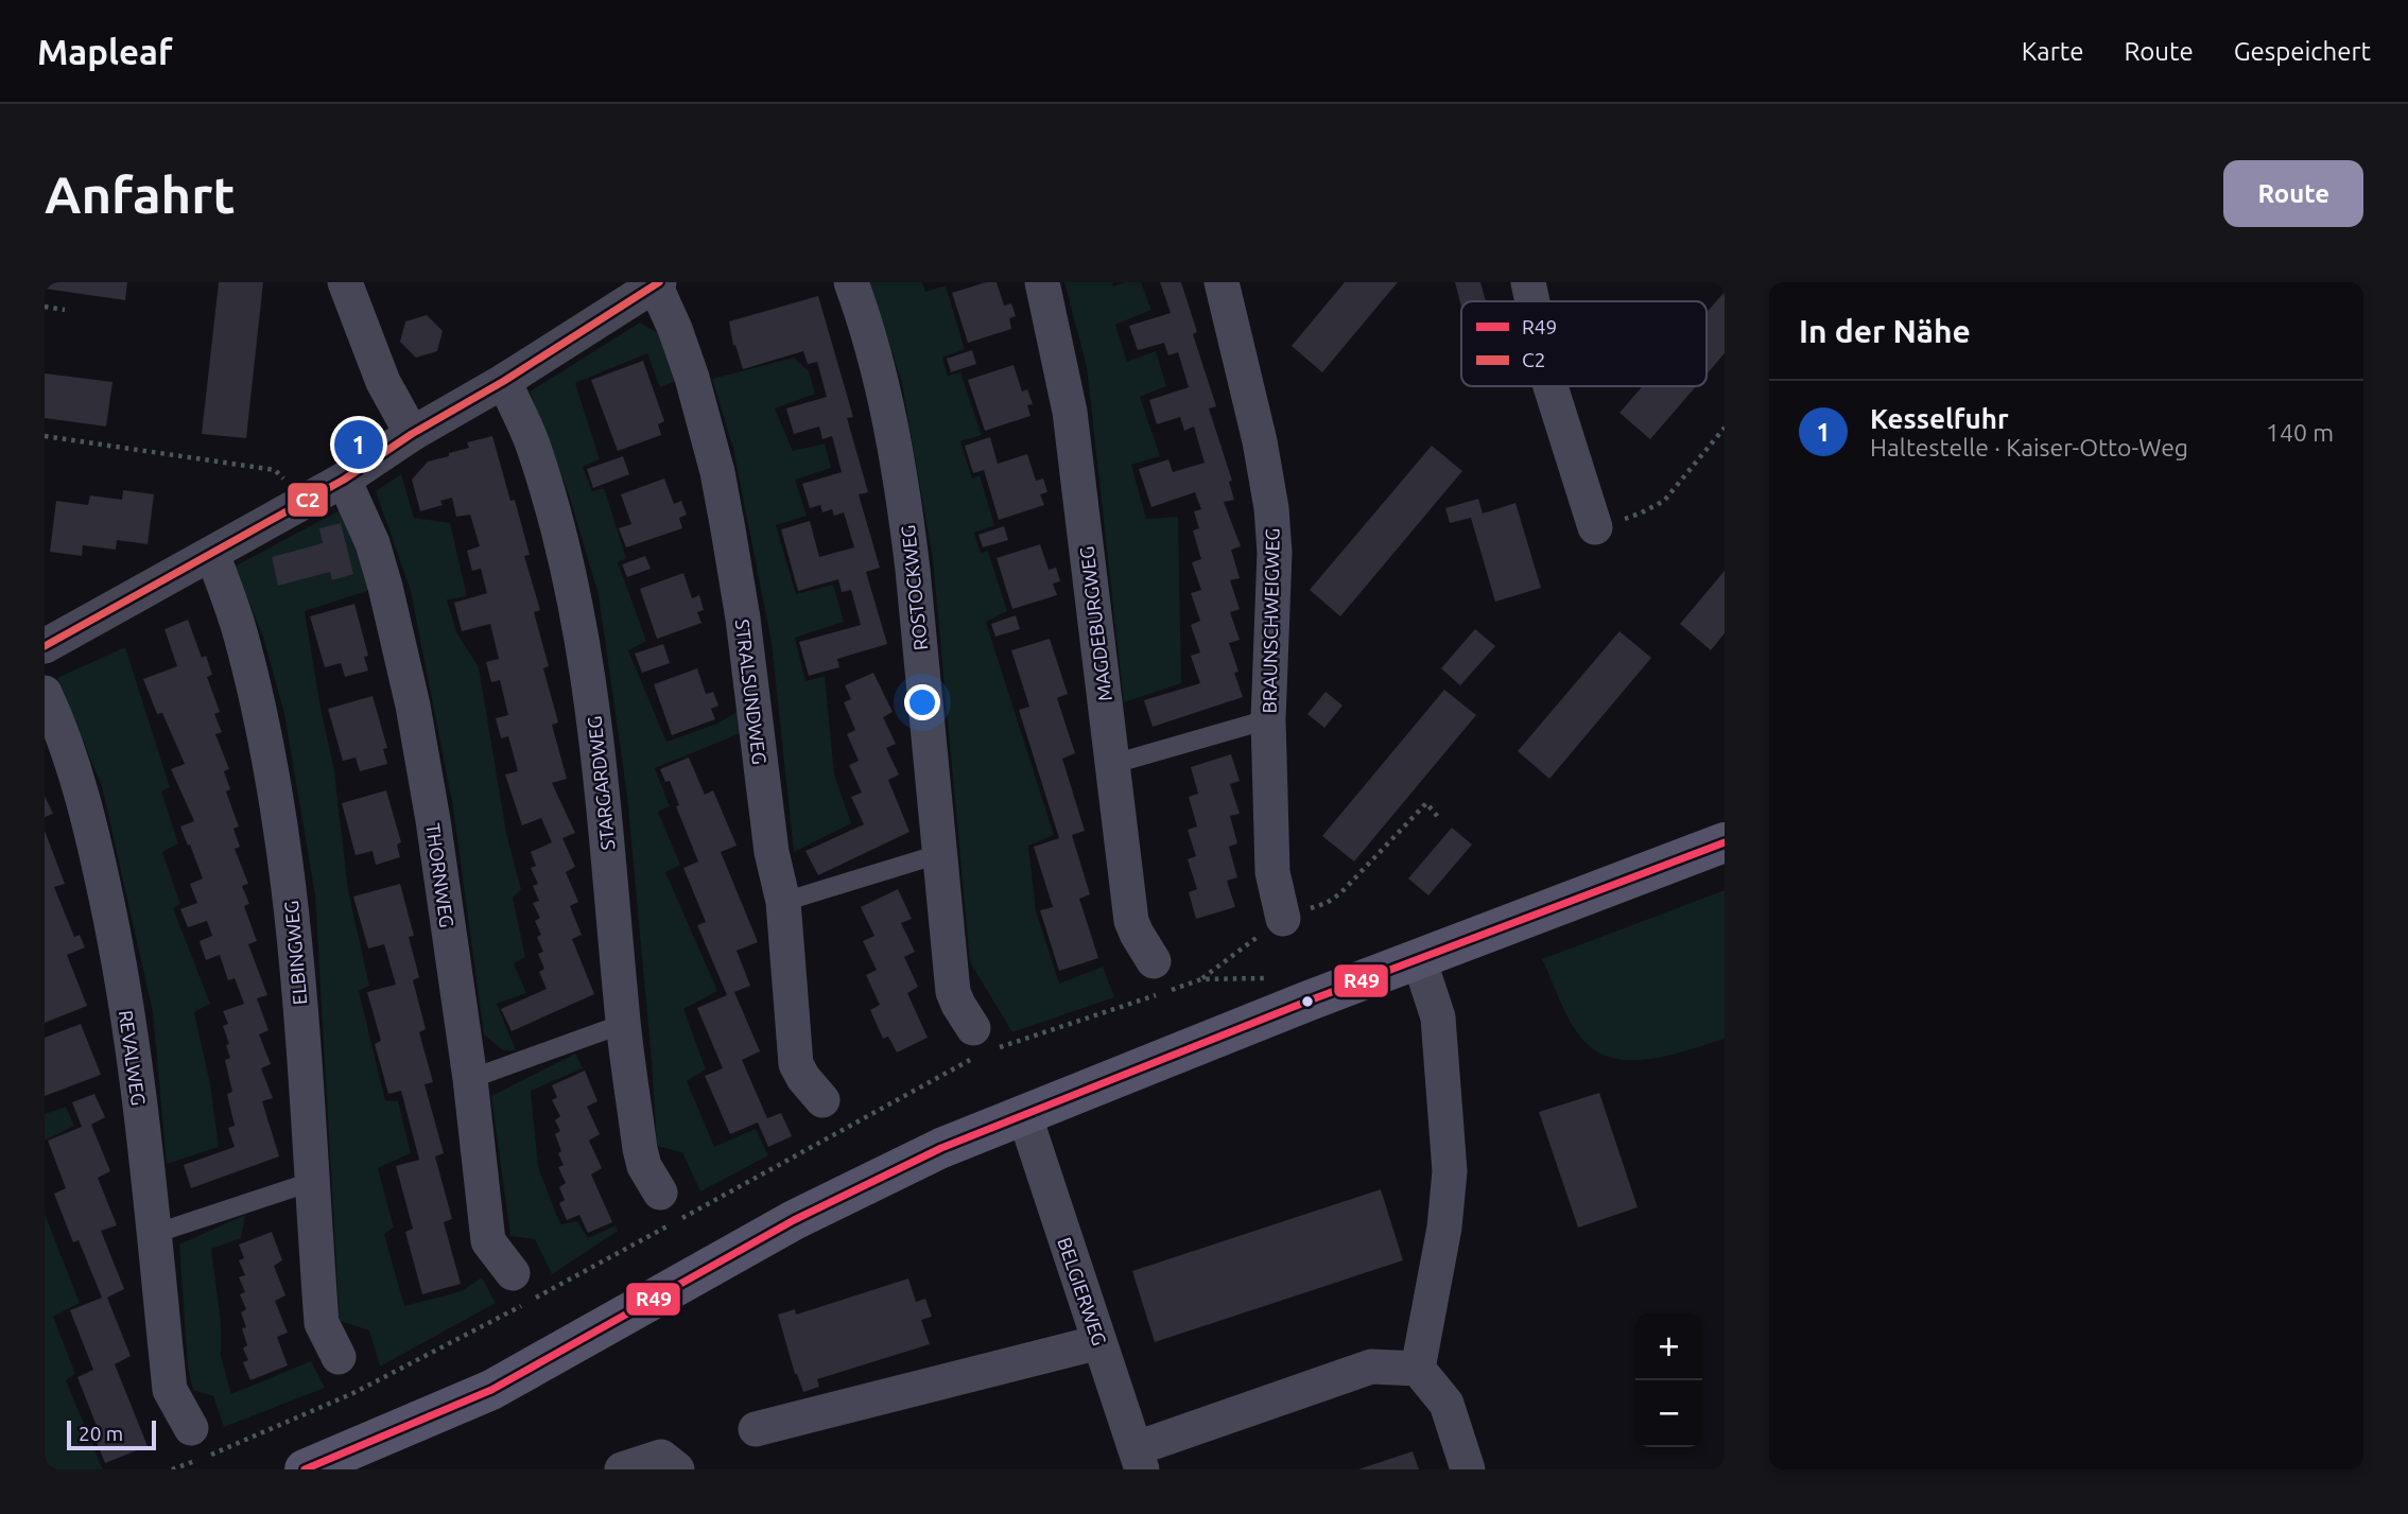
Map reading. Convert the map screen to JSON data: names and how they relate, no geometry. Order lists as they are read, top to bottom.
{
  "streets": {
    "street": [
      "ROSTOCKWEG",
      "BRAUNSCHWEIGWEG",
      "MAGDEBURGWEG",
      "STRALSUNDWEG",
      "STARGARDWEG",
      "THORNWEG",
      "ELBINGWEG",
      "REVALWEG",
      "BELGIERWEG"
    ]
  },
  "lines": ["transit line C2", "transit line R49"],
  "legend": ["R49", "C2"],
  "scale_bar": "20 m",
  "page": {
    "header": "Mapleaf",
    "nav": ["Karte", "Route", "Gespeichert"],
    "buttons": "Route",
    "title": "Anfahrt",
    "heading": "In der Nähe",
    "list": [
      {
        "mark": "1",
        "name": "Kesselfuhr",
        "note": "Haltestelle · Kaiser-Otto-Weg",
        "value": "140 m"
      }
    ],
    "pins": "1",
    "map_buttons": ["+", "−"],
    "scale": "20 m"
  }
}
